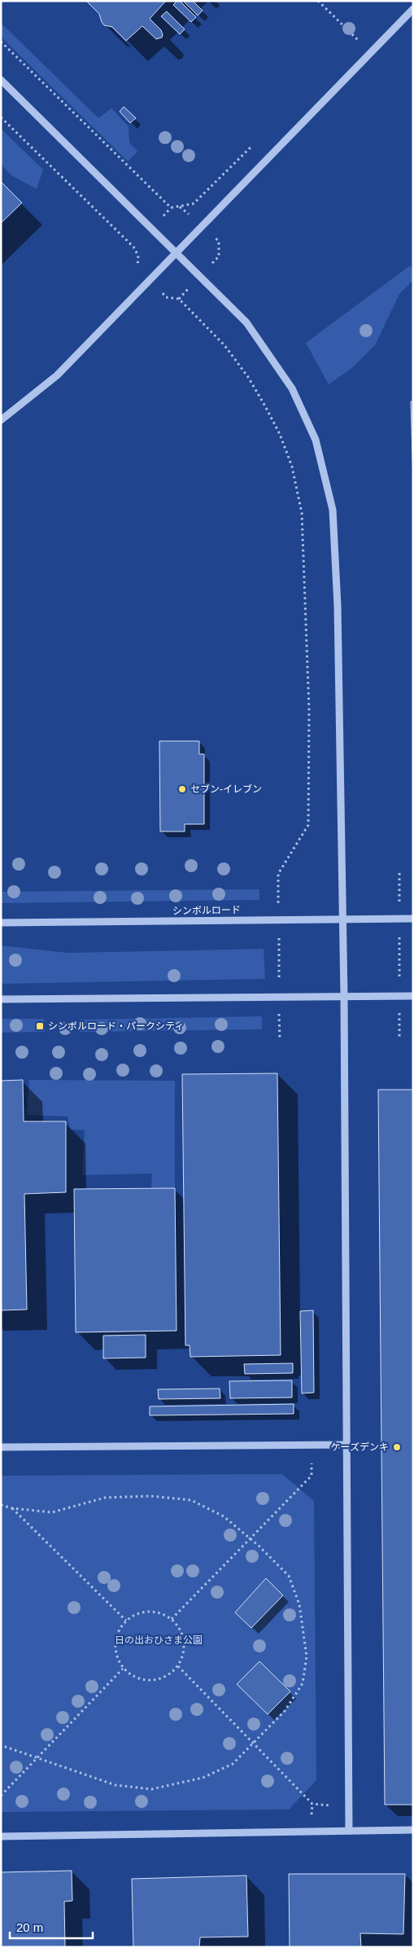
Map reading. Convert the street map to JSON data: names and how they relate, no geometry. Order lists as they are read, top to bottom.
{
  "streets": {
    "street": ["シンボルロード"]
  },
  "parks": ["日の出おひさま公園"],
  "places": {
    "other": ["セブン-イレブン", "ケーズデンキ"],
    "transit": ["シンボルロード・パークシティ"]
  },
  "scale_bar": "20 m"
}
